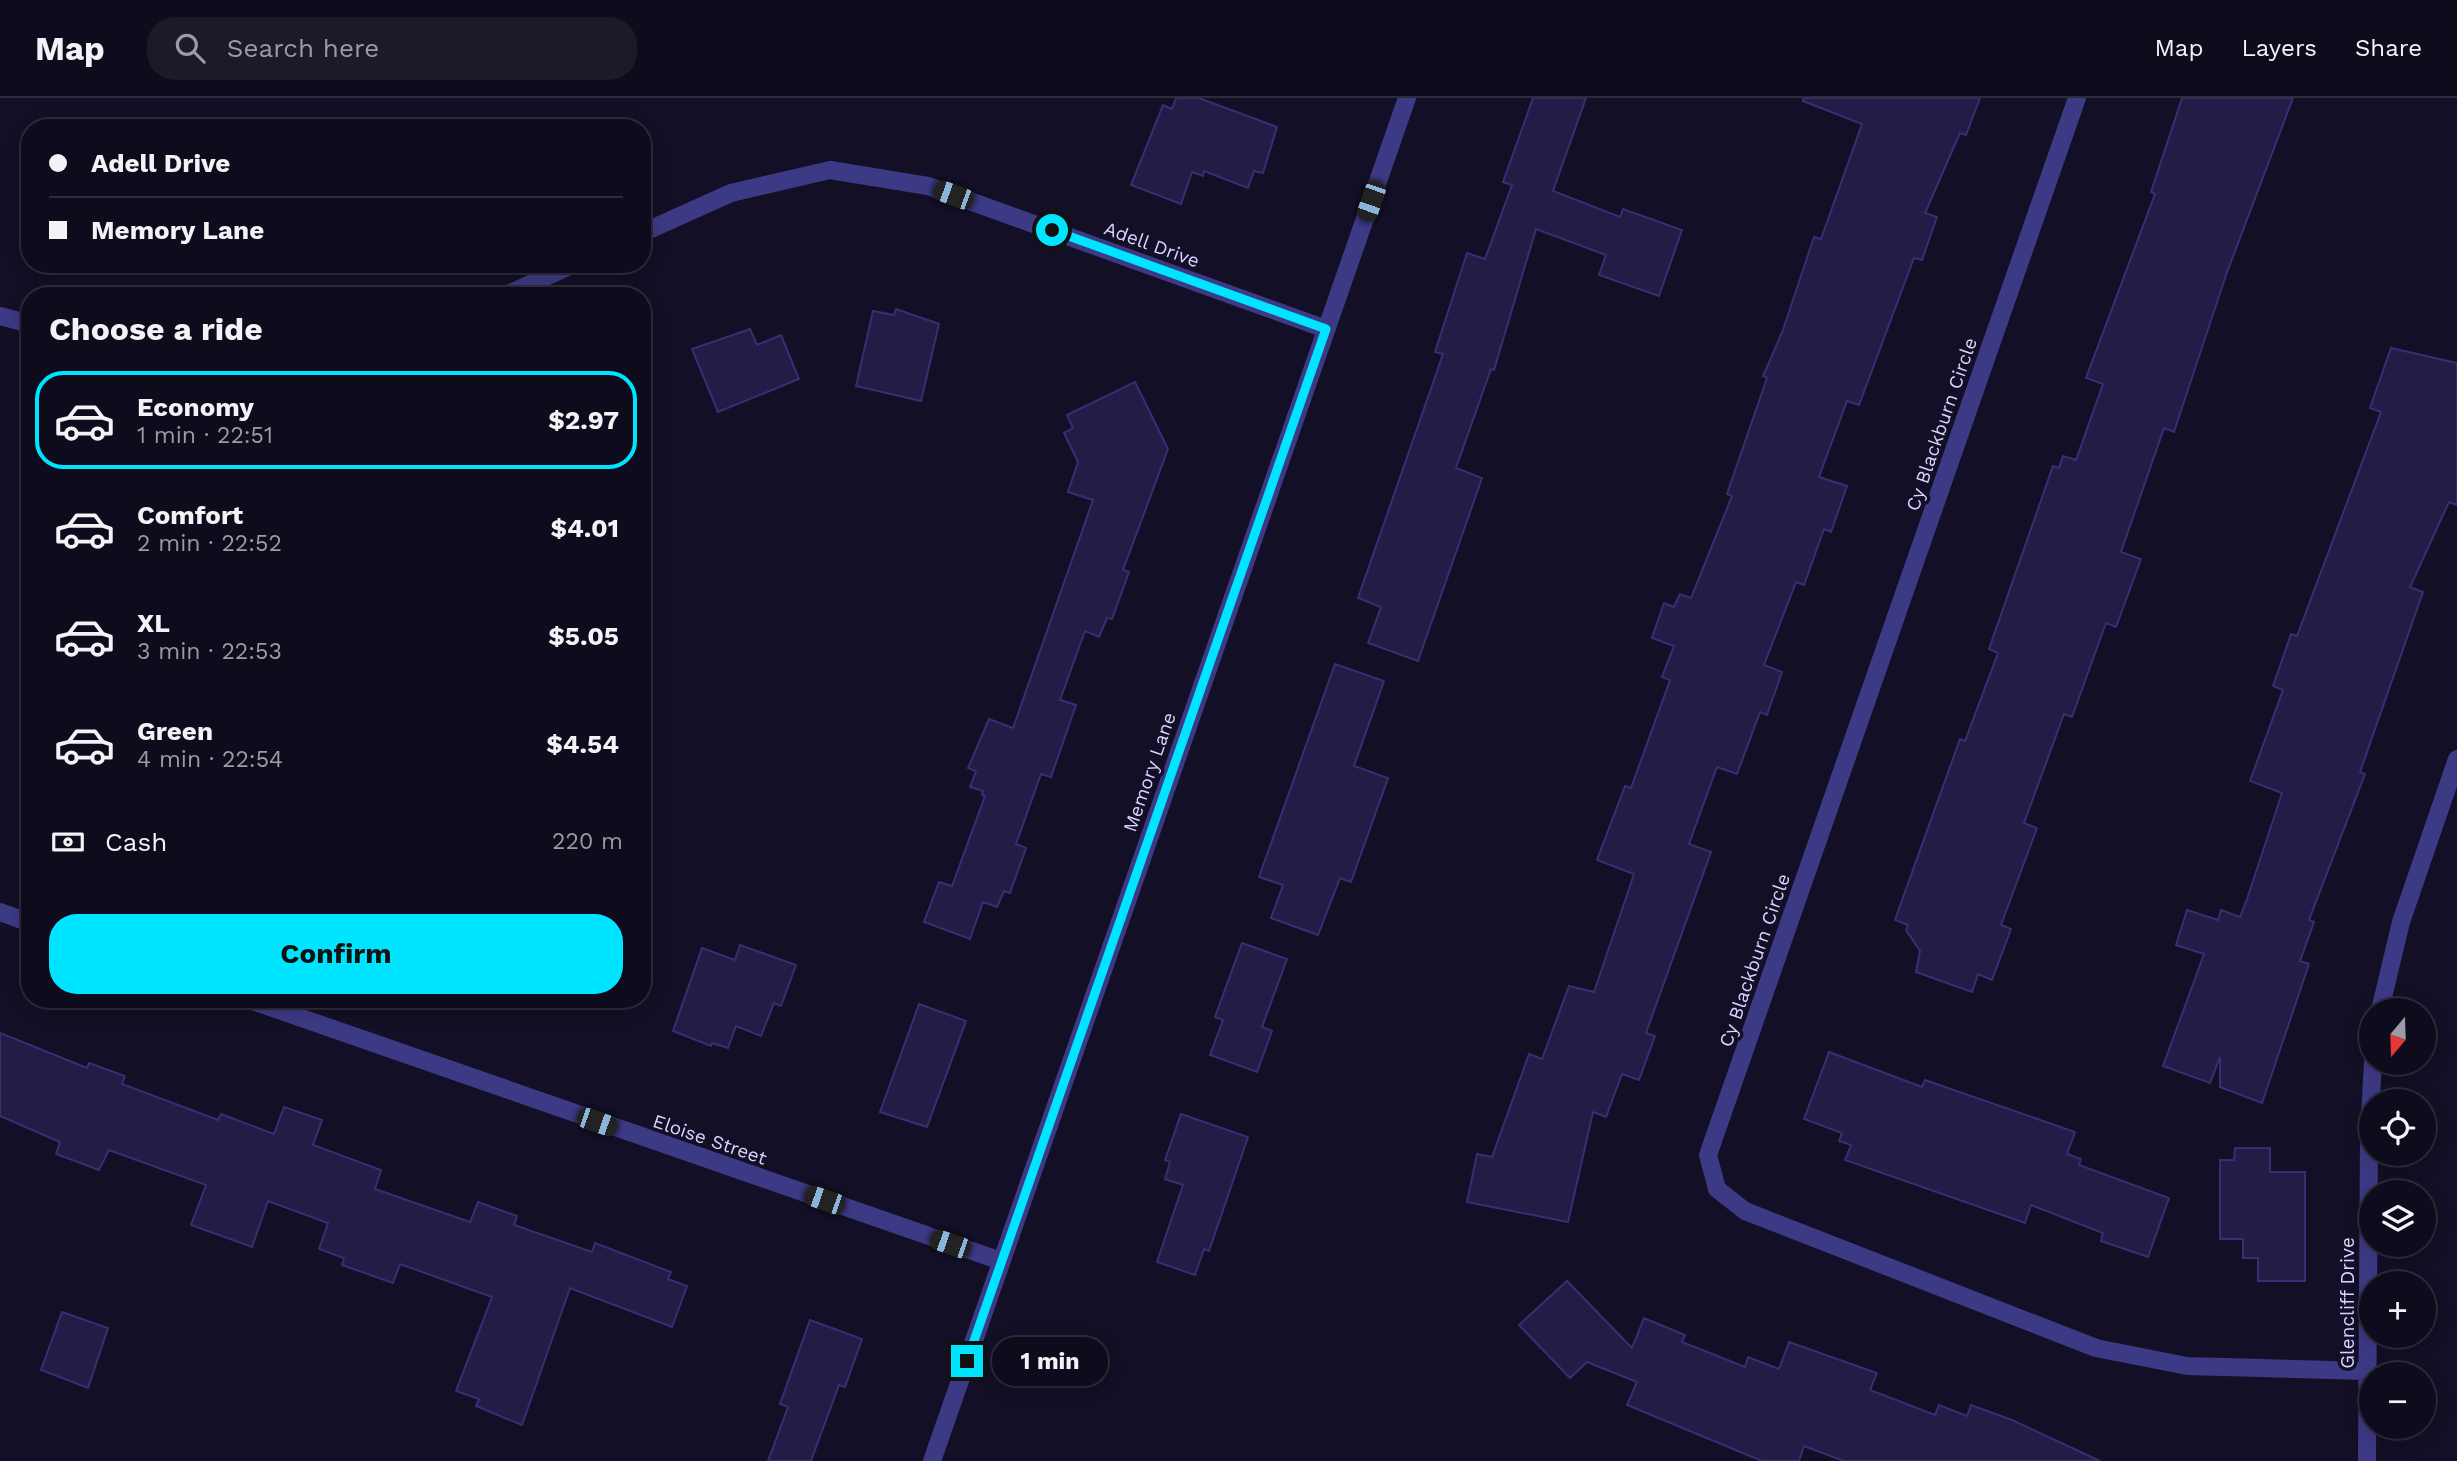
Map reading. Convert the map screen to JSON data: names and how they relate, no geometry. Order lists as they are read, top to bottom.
{
  "streets": {
    "street": [
      "Adell Drive",
      "Cy Blackburn Circle",
      "Memory Lane",
      "Eloise Street",
      "Glencliff Drive"
    ]
  },
  "crossings": [
    ["Adell Drive", "Memory Lane"],
    ["Memory Lane", "Eloise Street"]
  ],
  "north": "bottom",
  "page": {
    "header": "Map",
    "search": "Search here",
    "nav": ["Map", "Layers", "Share"],
    "banner": ["Adell Drive", "Memory Lane"],
    "heading": "Choose a ride",
    "list": [
      {
        "name": "Economy",
        "note": "1 min · 22:51",
        "value": "$2.97"
      },
      {
        "name": "Comfort",
        "note": "2 min · 22:52",
        "value": "$4.01"
      },
      {
        "name": "XL",
        "note": "3 min · 22:53",
        "value": "$5.05"
      },
      {
        "name": "Green",
        "note": "4 min · 22:54",
        "value": "$4.54"
      }
    ],
    "pay": ["Cash", "220 m"],
    "buttons": "Confirm",
    "map_buttons": ["+", "−"],
    "bubble": "1 min"
  }
}
